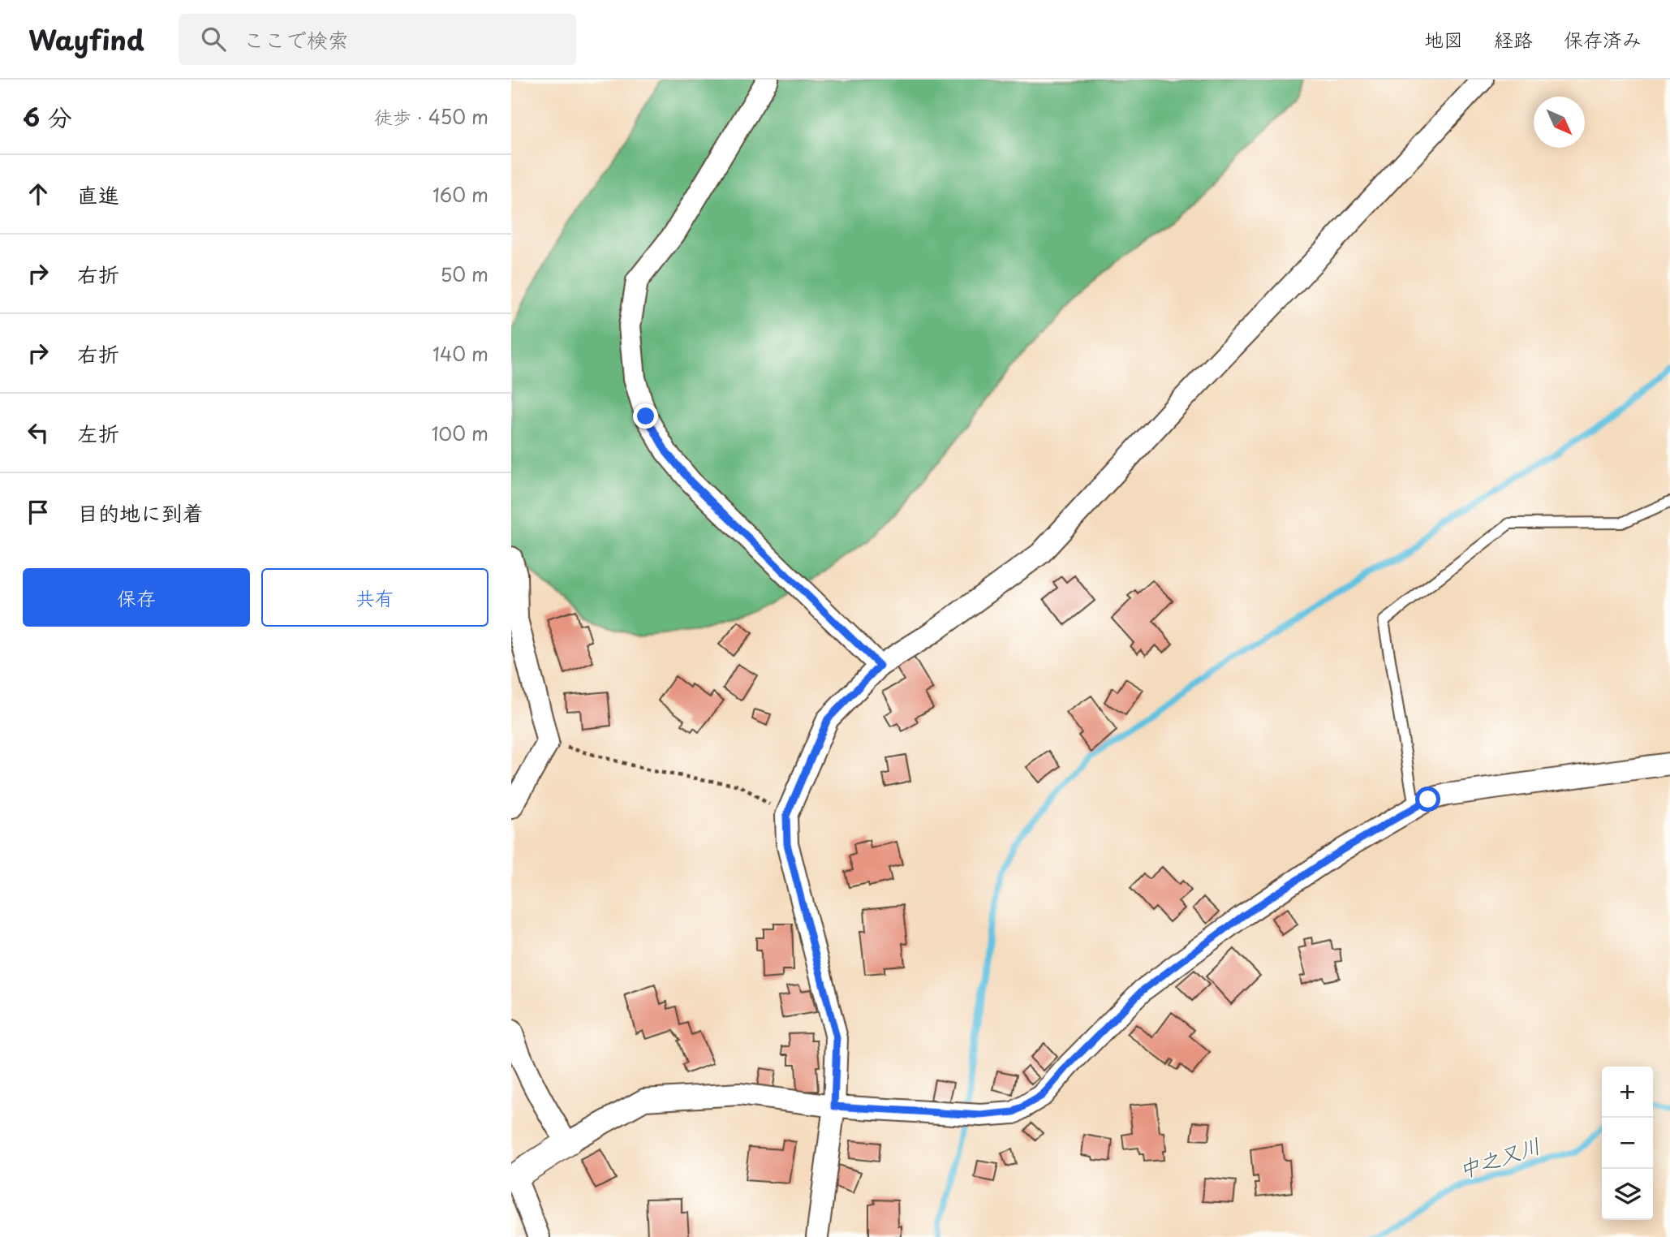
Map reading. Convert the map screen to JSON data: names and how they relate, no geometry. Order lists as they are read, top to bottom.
{
  "water": ["中之又川"],
  "north": "bottom right",
  "page": {
    "header": "Wayfind",
    "search": "ここで検索",
    "nav": ["地図", "経路", "保存済み"],
    "heading": ["6 分", "徒歩 · 450 m"],
    "list": [
      ["直進", "160 m"],
      ["右折", "50 m"],
      ["右折", "140 m"],
      ["左折", "100 m"],
      "目的地に到着"
    ],
    "buttons": ["保存", "共有"],
    "map_buttons": ["+", "−"]
  }
}
